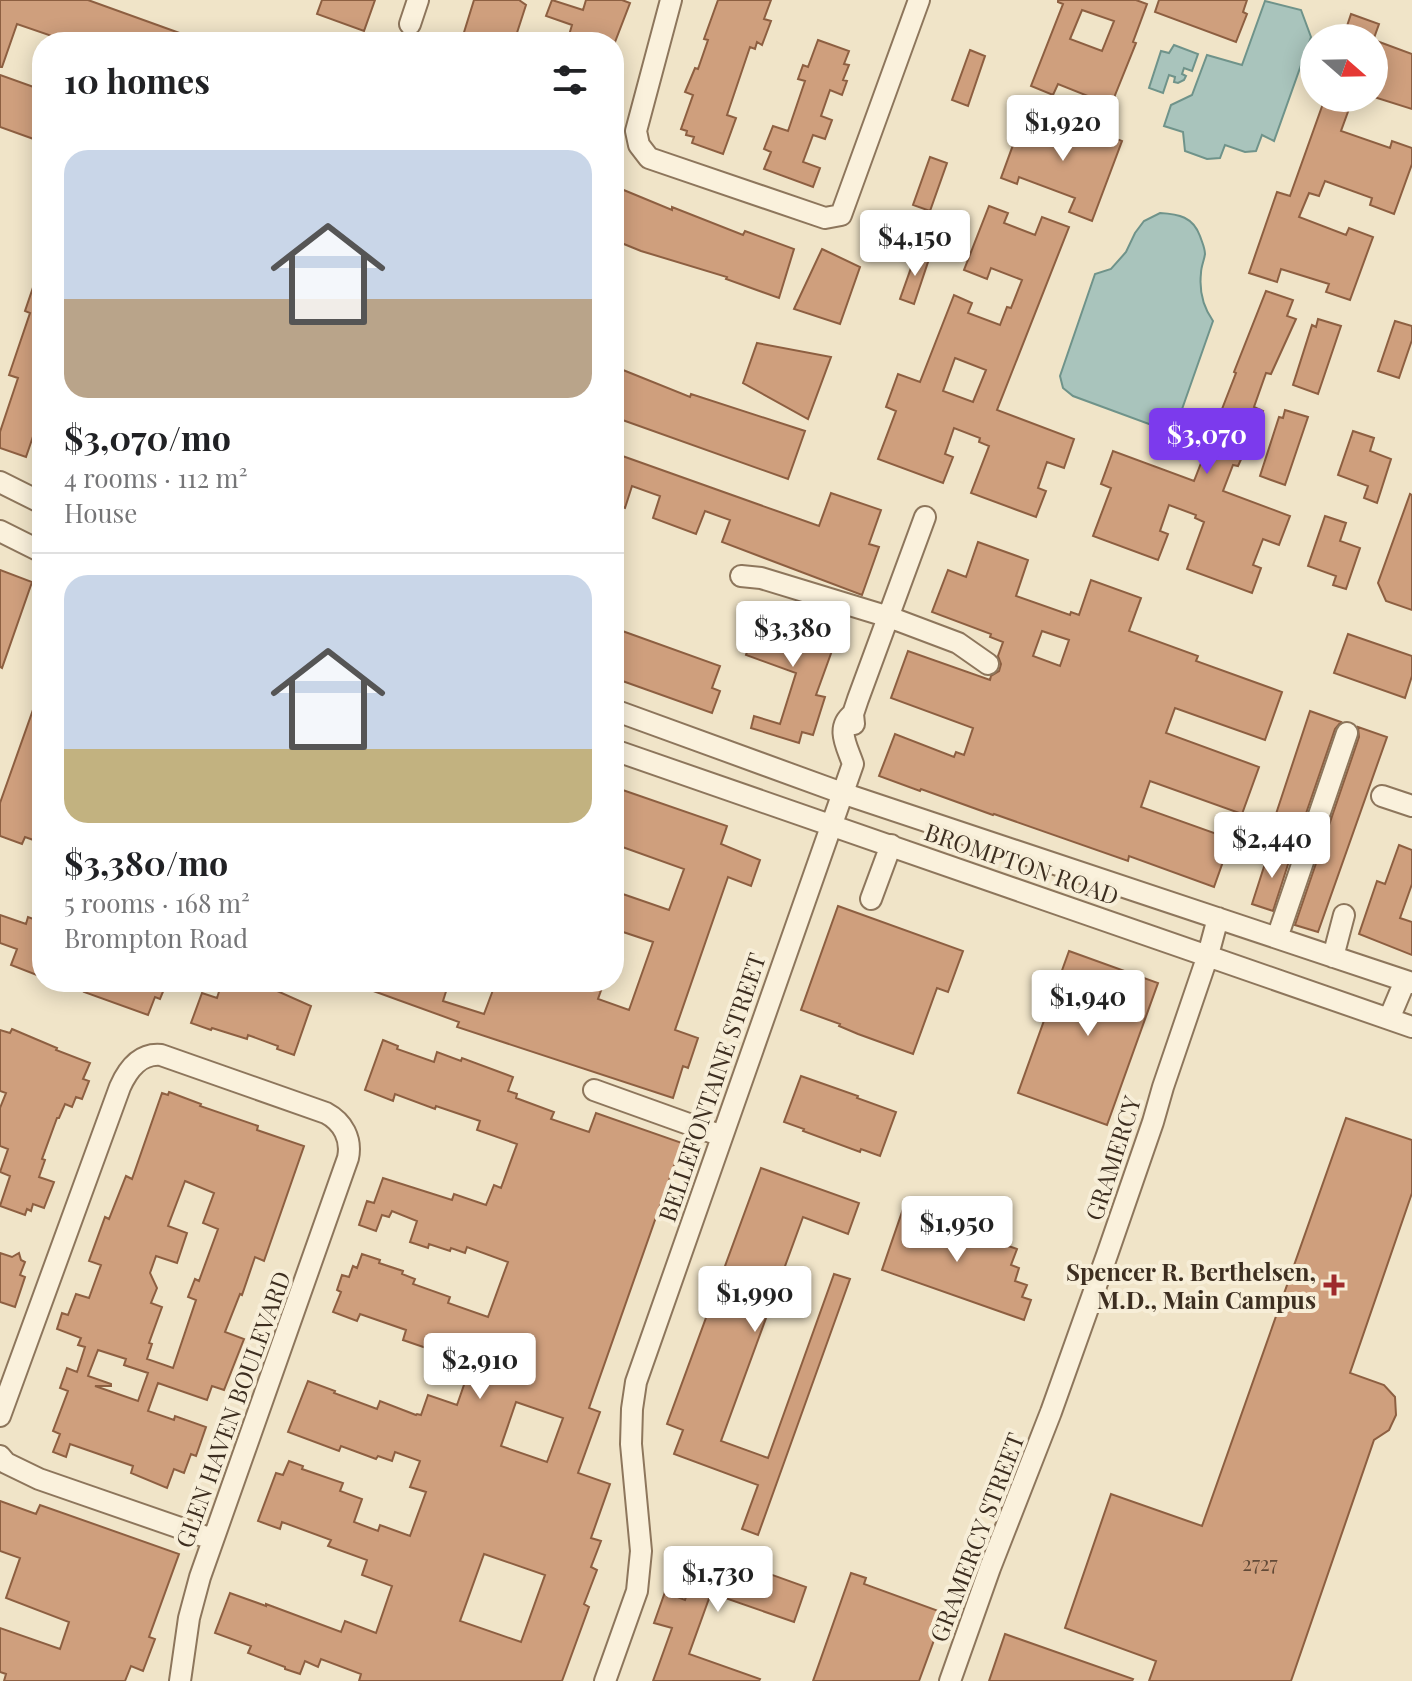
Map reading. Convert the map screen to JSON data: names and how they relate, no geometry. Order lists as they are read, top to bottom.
{
  "streets": {
    "street": [
      "BROMPTON ROAD",
      "BELLEFONTAINE STREET",
      "GRAMERCY",
      "GLEN HAVEN BOULEVARD",
      "GRAMERCY STREET"
    ]
  },
  "crossings": [
    ["BROMPTON ROAD", "BELLEFONTAINE STREET"],
    ["BROMPTON ROAD", "GRAMERCY"],
    ["GRAMERCY", "GRAMERCY STREET"]
  ],
  "places": {
    "health": ["Spencer R. Berthelsen, M.D., Main Campus"]
  },
  "house_numbers": ["2727"],
  "north": "right",
  "page": {
    "heading": "10 homes",
    "price": [
      "$1,920",
      "$4,150",
      "$3,070",
      "$3,380",
      "$2,440",
      "$1,940",
      "$1,950",
      "$1,990",
      "$2,910",
      "$1,730"
    ],
    "list": [
      {
        "name": "$3,070/mo",
        "note": "4 rooms · 112 m² · House"
      },
      {
        "name": "$3,380/mo",
        "note": "5 rooms · 168 m² · Brompton Road"
      }
    ]
  }
}
